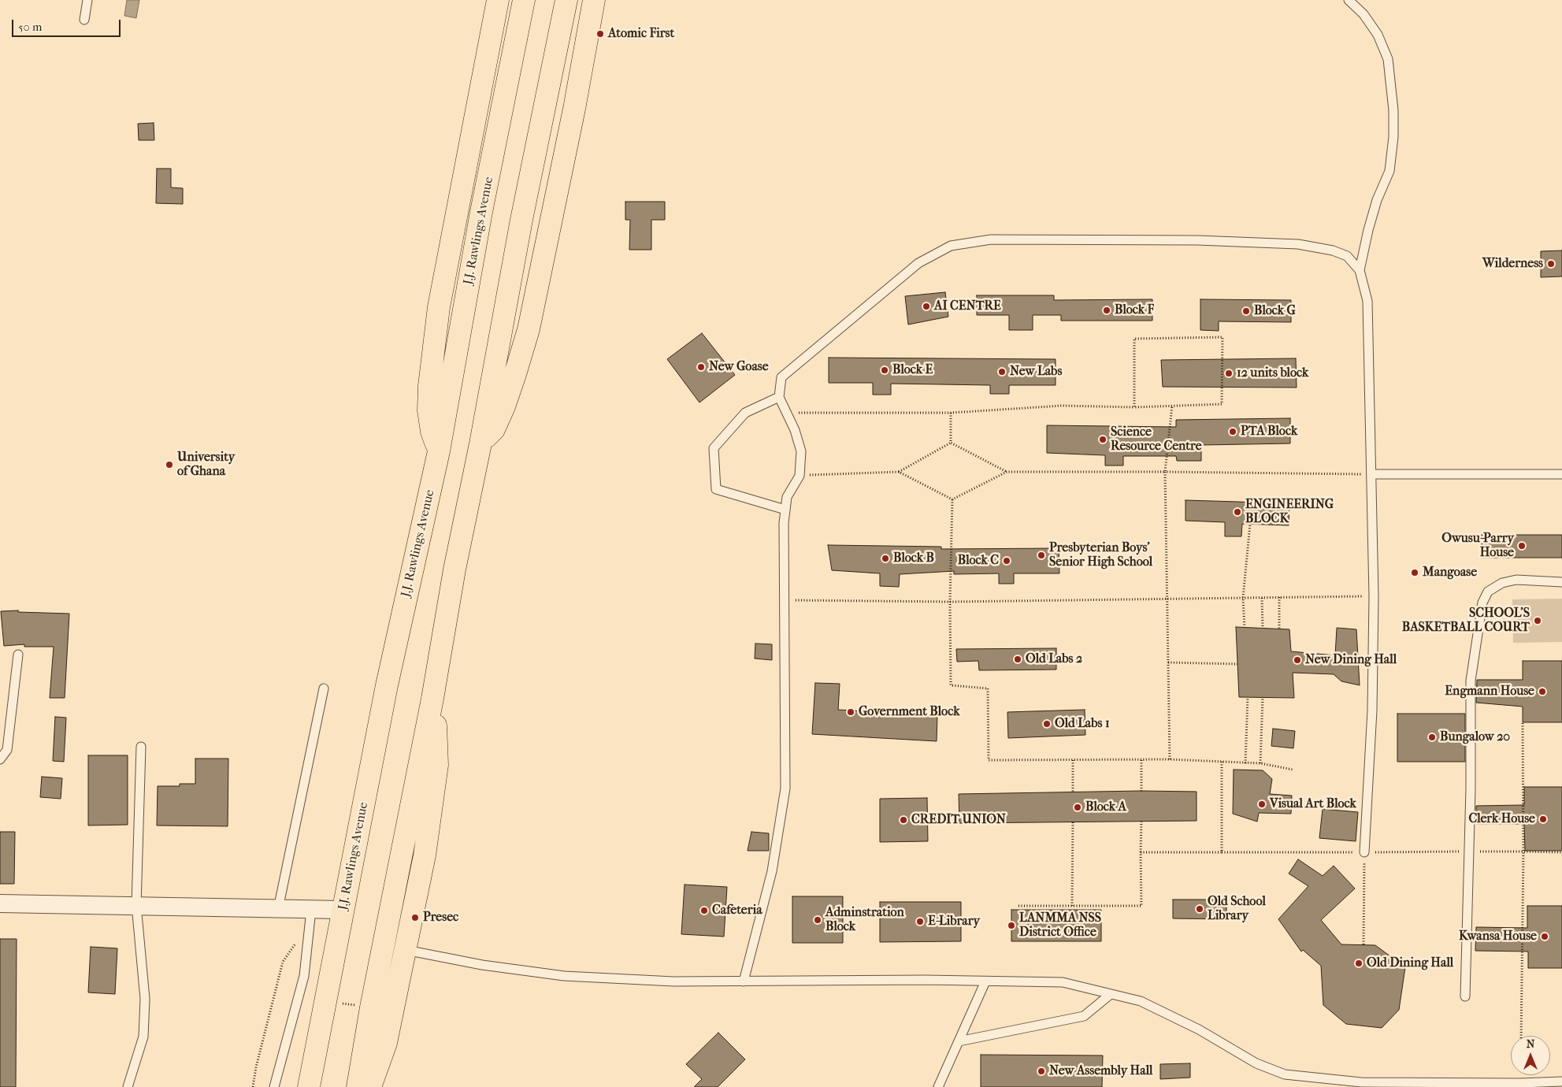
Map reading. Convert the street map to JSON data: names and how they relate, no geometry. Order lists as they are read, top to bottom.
{
  "streets": {
    "highway": ["J.J. Rawlings Avenue"]
  },
  "places": [
    "Atomic First",
    "Wilderness",
    "AI CENTRE",
    "Block F",
    "Block G",
    "New Goase",
    "Block E",
    "New Labs",
    "12 units block",
    "PTA Block",
    "Science Resource Centre",
    "University of Ghana",
    "ENGINEERING BLOCK",
    "Owusu-Parry House",
    "Presbyterian Boys' Senior High School",
    "Block B",
    "Block C",
    "Mangoase",
    "SCHOOL'S BASKETBALL COURT",
    "Old Labs 2",
    "New Dining Hall",
    "Engmann House",
    "Government Block",
    "Old Labs 1",
    "Bungalow 20",
    "Visual Art Block",
    "Block A",
    "Clerk House",
    "CREDIT UNION",
    "Old School Library",
    "Cafeteria",
    "Presec",
    "Adminstration Block",
    "E-Library",
    "LANMMA NSS District Office",
    "Kwansa House",
    "Old Dining Hall",
    "New Assembly Hall"
  ],
  "scale_bar": "50 m",
  "north": "top"
}
